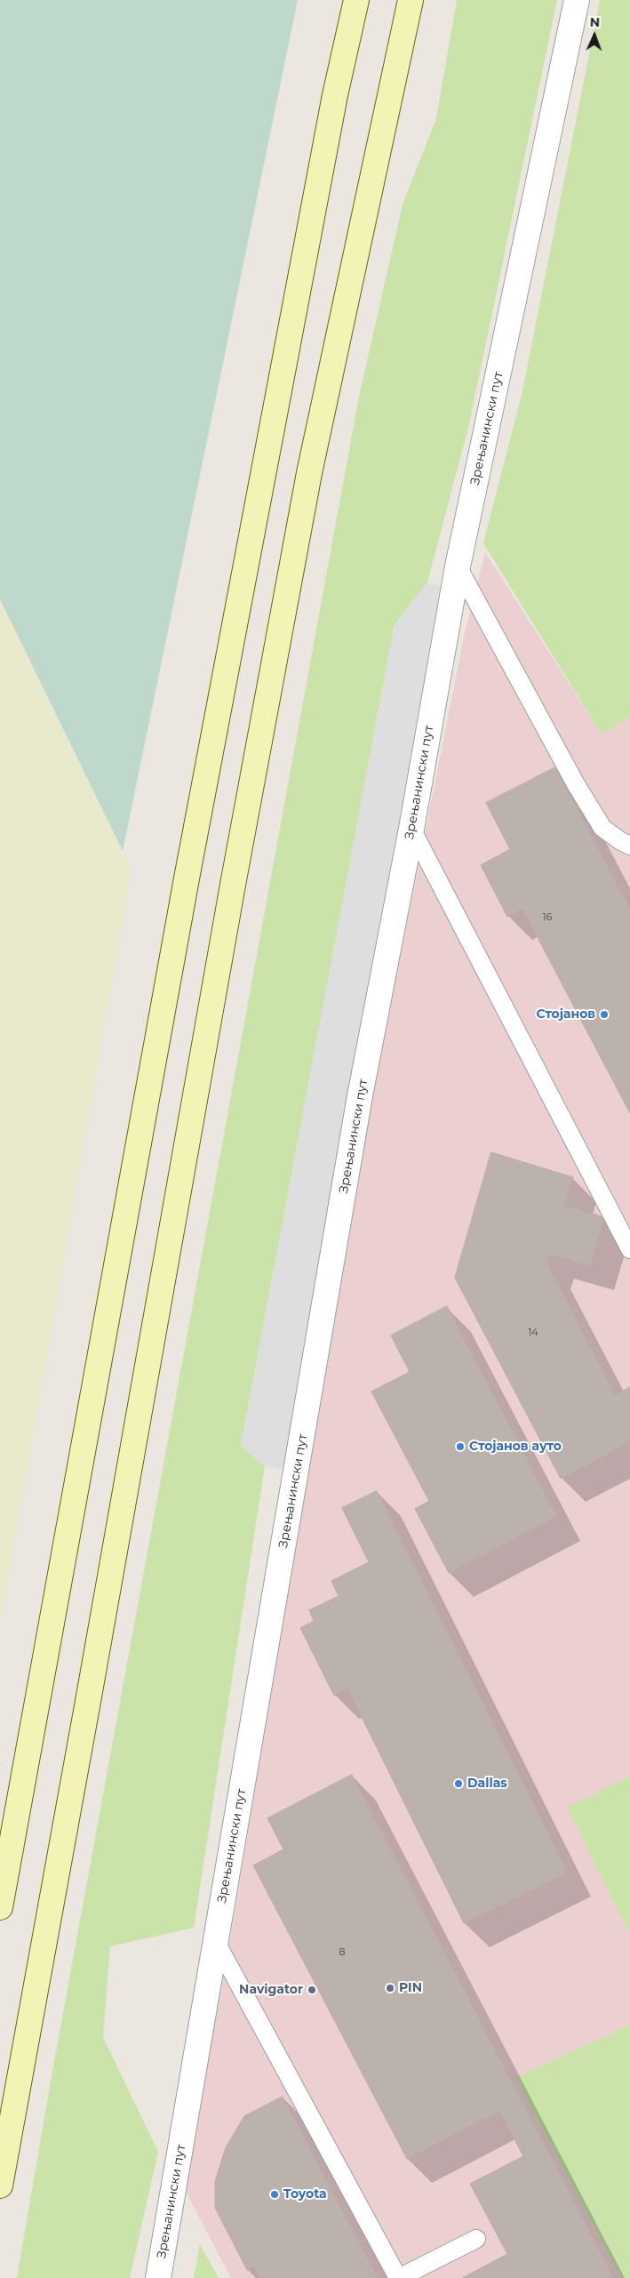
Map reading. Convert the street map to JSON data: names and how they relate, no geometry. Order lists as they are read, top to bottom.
{
  "streets": {
    "street": ["Зрењанински пут"]
  },
  "places": [
    "Стојанов",
    "Стојанов ауто",
    "Dallas",
    "PIN",
    "Navigator",
    "Toyota"
  ],
  "house_numbers": ["16", "14", "8"],
  "north": "top"
}
